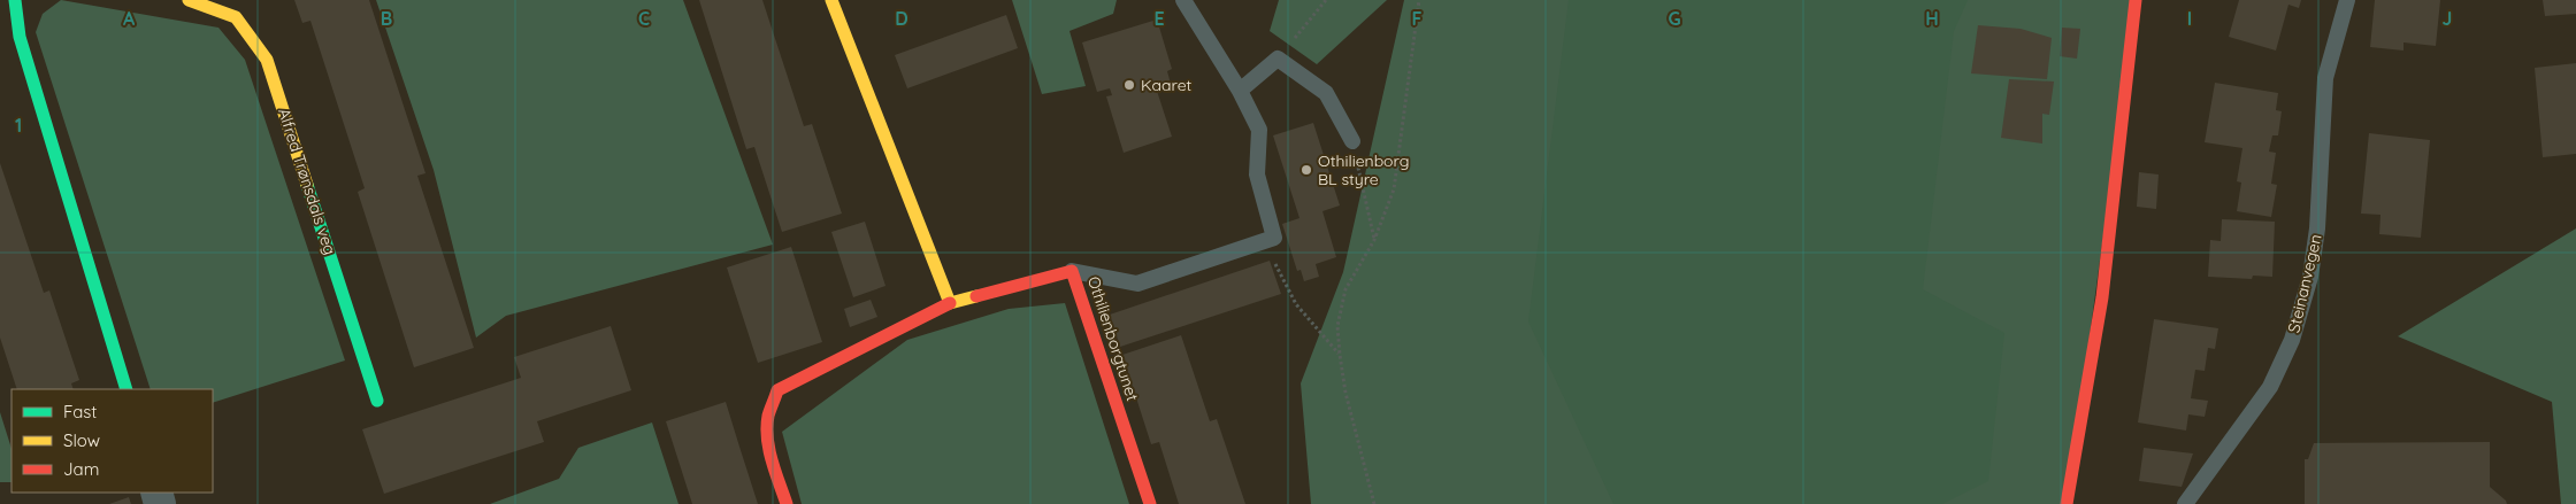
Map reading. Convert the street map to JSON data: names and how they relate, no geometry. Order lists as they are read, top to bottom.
{
  "streets": {
    "street": ["Alfred Trønsdals veg", "Othilienborgtunet"],
    "lane": ["Steinanvegen"]
  },
  "places": ["Kaaret", "Othilienborg BL styre"],
  "legend": ["Fast", "Slow", "Jam"],
  "grid": {
    "columns": [
      "A",
      "B",
      "C",
      "D",
      "E",
      "F",
      "G",
      "H",
      "I",
      "J"
    ],
    "rows": ["1"]
  }
}
